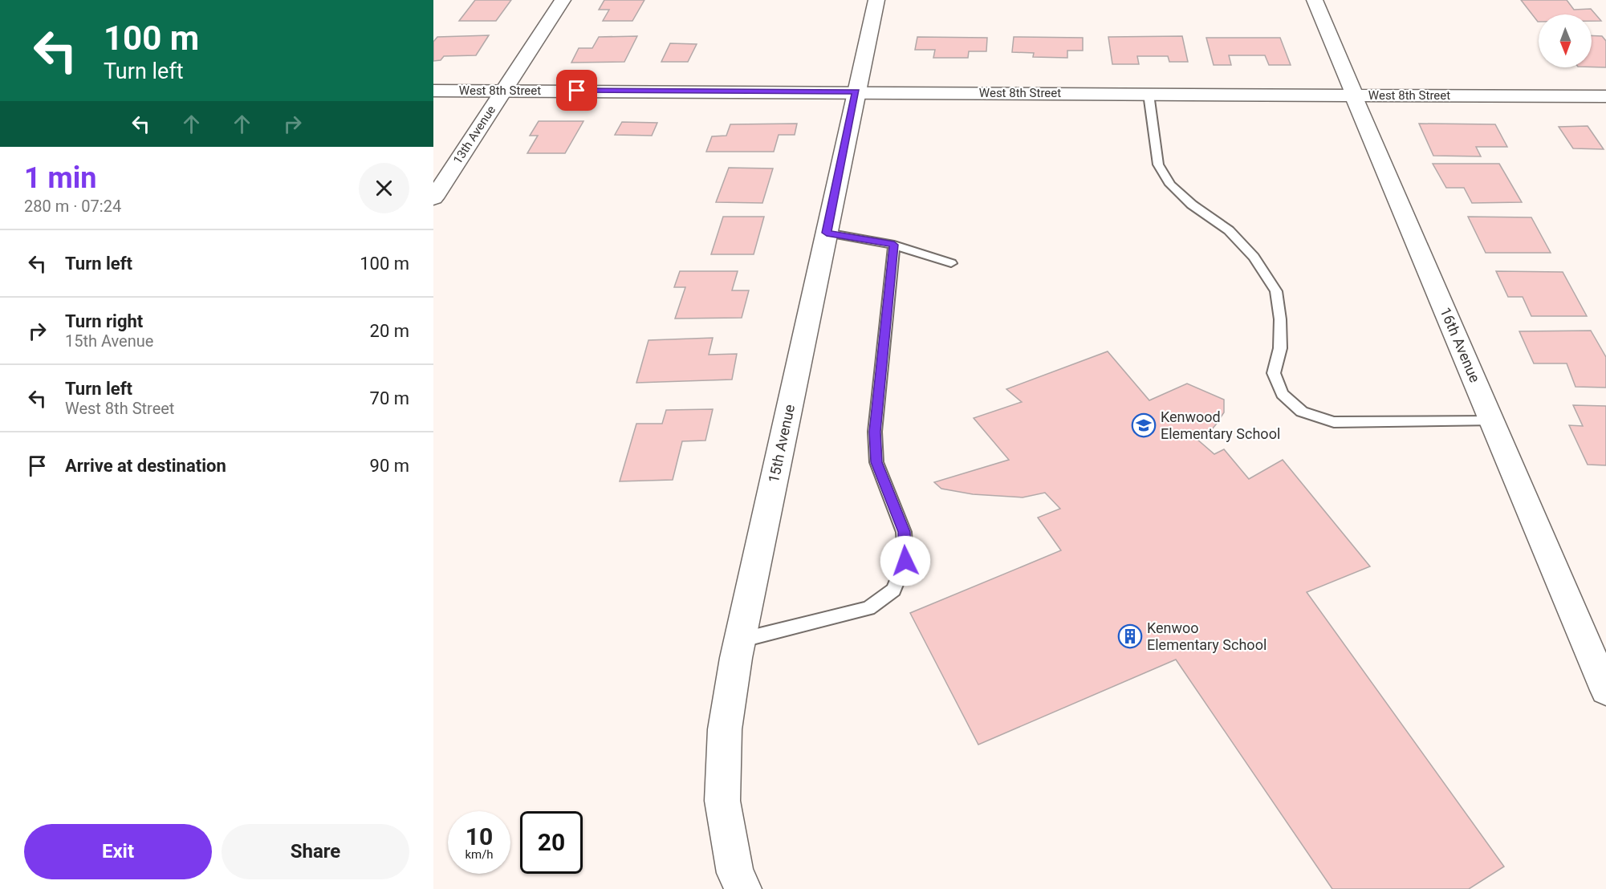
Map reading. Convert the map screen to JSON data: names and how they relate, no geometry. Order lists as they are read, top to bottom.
{
  "streets": {
    "street": [
      "West 8th Street",
      "13th Avenue",
      "16th Avenue",
      "15th Avenue"
    ]
  },
  "crossings": [
    ["West 8th Street", "13th Avenue"],
    ["West 8th Street", "16th Avenue"],
    ["West 8th Street", "15th Avenue"]
  ],
  "places": {
    "school or university": ["Kenwood Elementary School"],
    "building": ["Kenwoo Elementary School"]
  },
  "north": "bottom",
  "page": {
    "turn": ["100 m", "Turn left"],
    "heading": ["1 min", "280 m · 07:24"],
    "list": [
      {
        "name": "Turn left",
        "value": "100 m"
      },
      {
        "name": "Turn right",
        "note": "15th Avenue",
        "value": "20 m"
      },
      {
        "name": "Turn left",
        "note": "West 8th Street",
        "value": "70 m"
      },
      {
        "name": "Arrive at destination",
        "value": "90 m"
      }
    ],
    "speed": "10 km/h",
    "limit": "20",
    "buttons": ["Exit", "Share"]
  }
}
